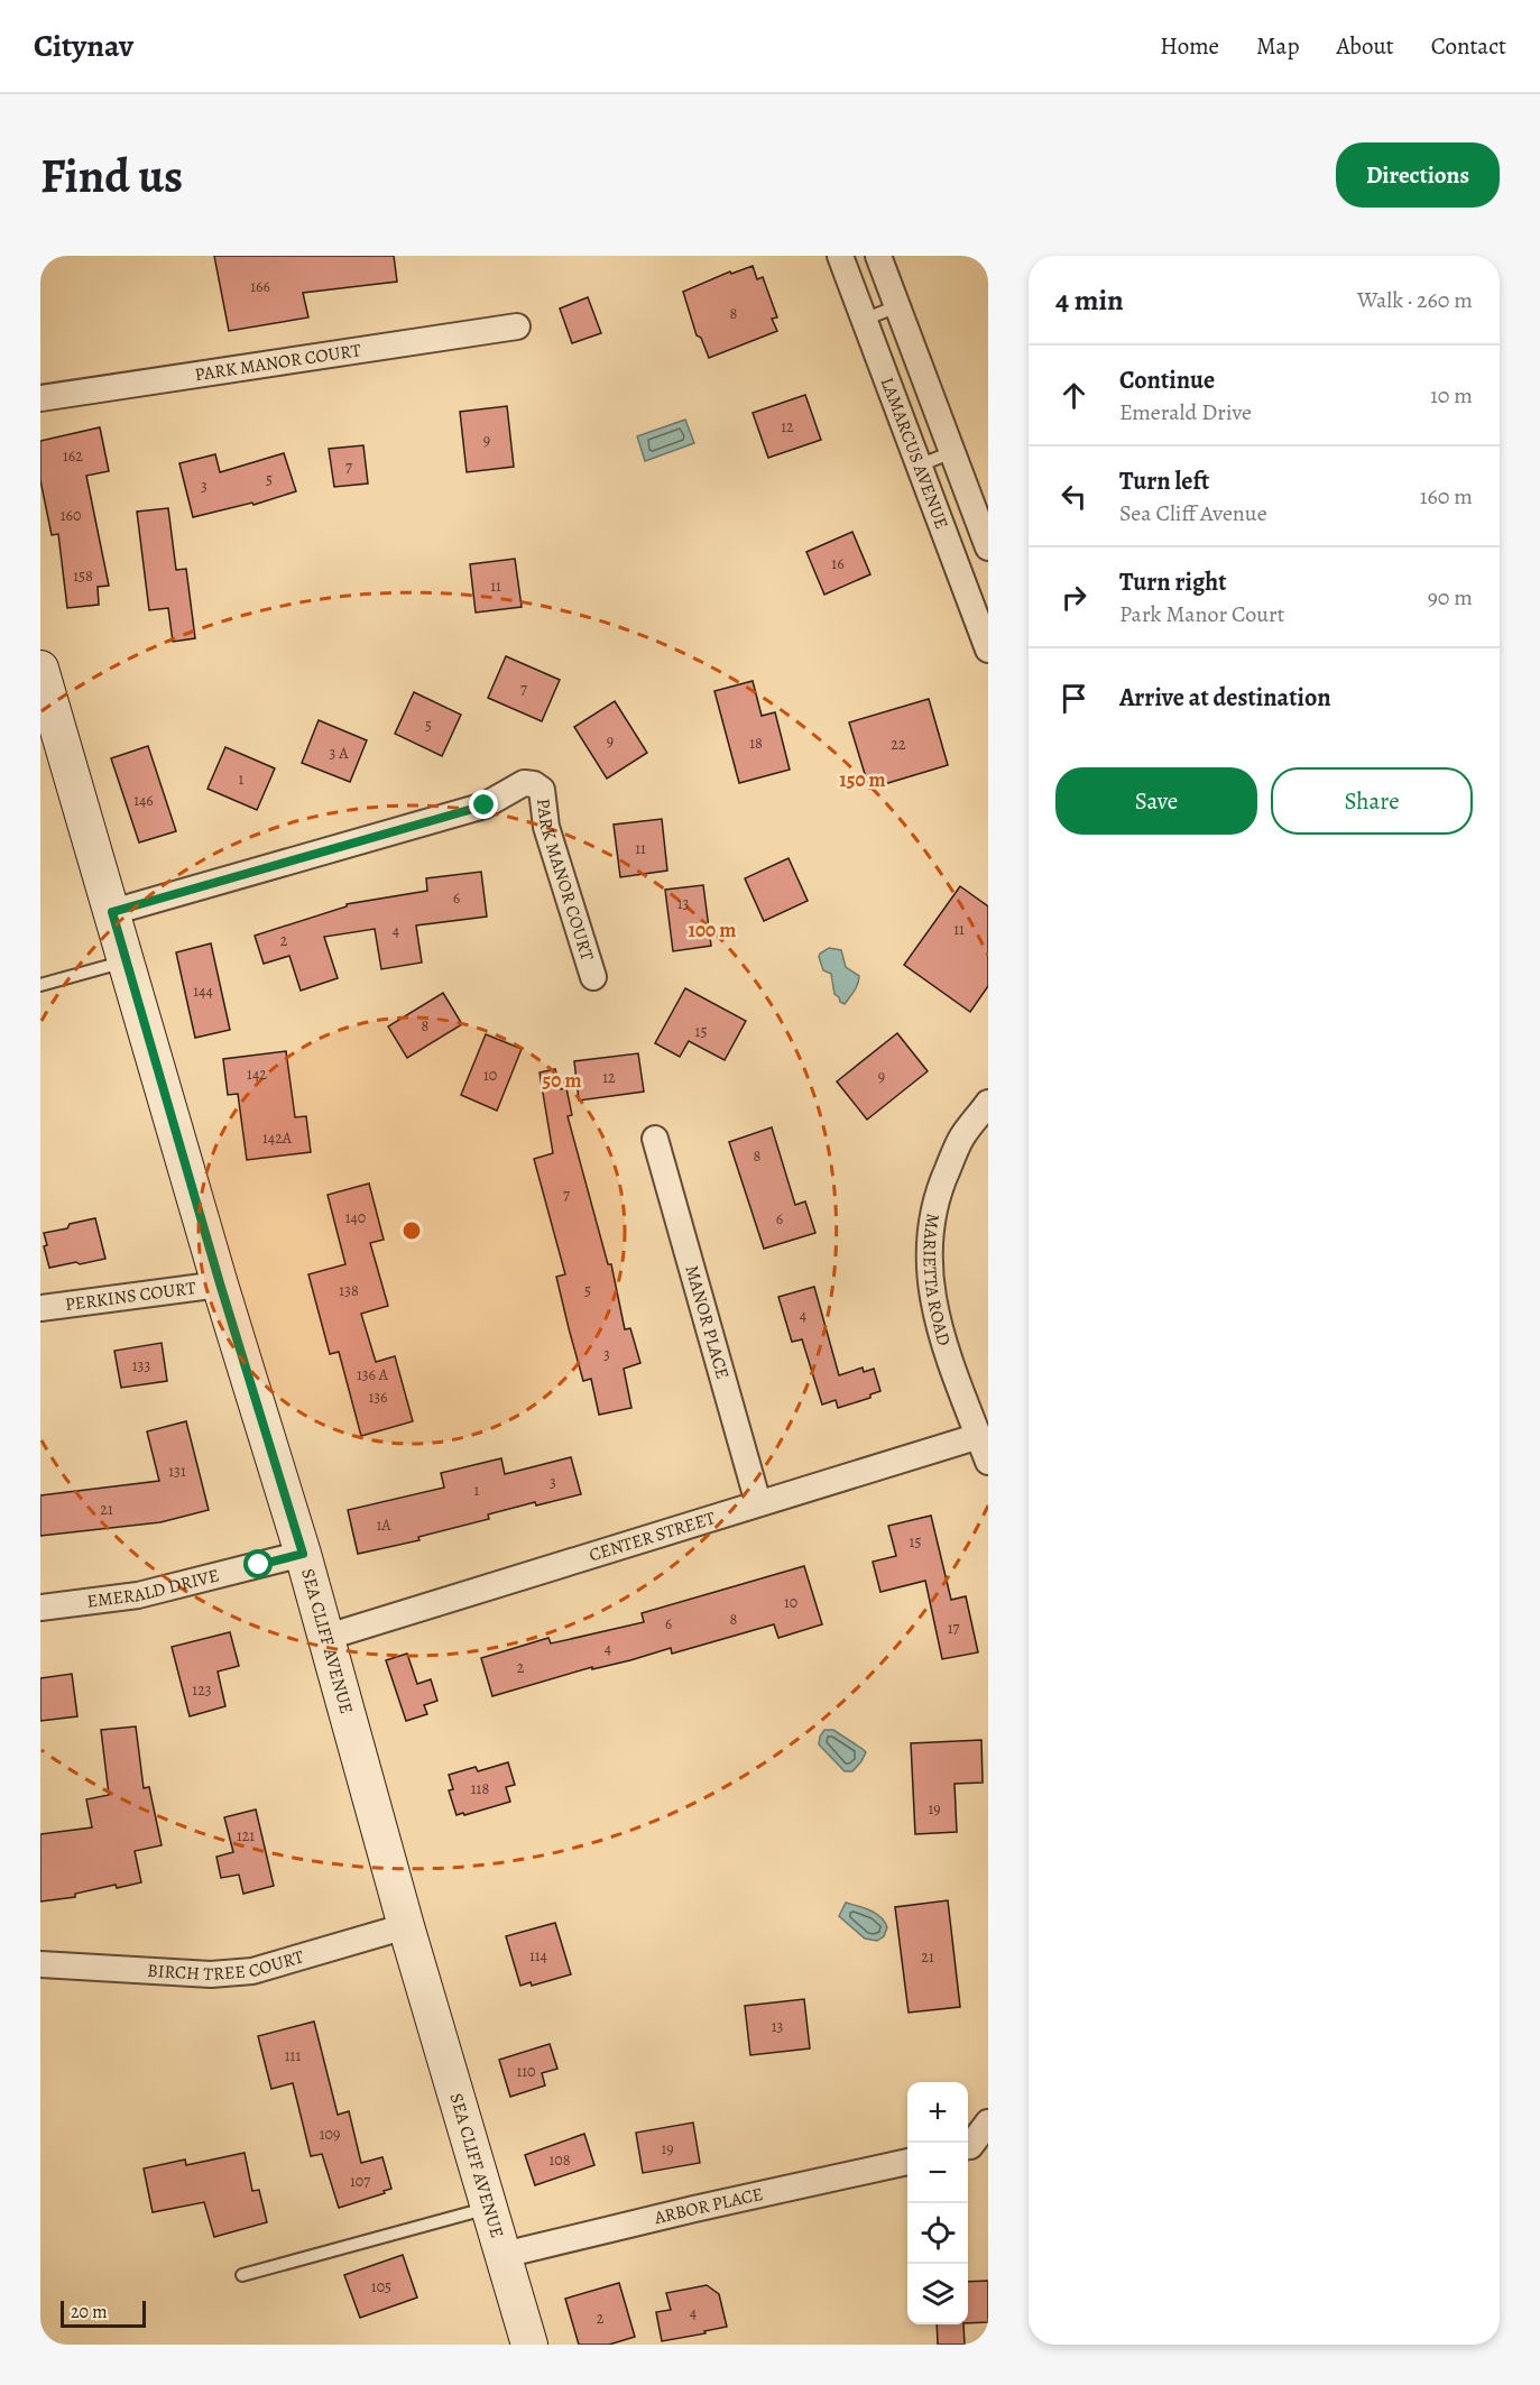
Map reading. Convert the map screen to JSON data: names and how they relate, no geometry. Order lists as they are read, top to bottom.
{
  "streets": {
    "street": [
      "PARK MANOR COURT",
      "LAMARCUS AVENUE",
      "MARIETTA ROAD",
      "PERKINS COURT",
      "MANOR PLACE",
      "CENTER STREET",
      "EMERALD DRIVE",
      "SEA CLIFF AVENUE",
      "BIRCH TREE COURT",
      "ARBOR PLACE"
    ]
  },
  "crossings": [
    ["PARK MANOR COURT", "SEA CLIFF AVENUE"],
    ["MARIETTA ROAD", "CENTER STREET"],
    ["PERKINS COURT", "SEA CLIFF AVENUE"],
    ["MANOR PLACE", "CENTER STREET"],
    ["CENTER STREET", "SEA CLIFF AVENUE"],
    ["EMERALD DRIVE", "SEA CLIFF AVENUE"],
    ["SEA CLIFF AVENUE", "BIRCH TREE COURT"],
    ["SEA CLIFF AVENUE", "ARBOR PLACE"]
  ],
  "house_numbers": [
    "166",
    "8",
    "12",
    "9",
    "162",
    "7",
    "5",
    "3",
    "160",
    "16",
    "158",
    "11",
    "7",
    "5",
    "9",
    "18",
    "22",
    "3 A",
    "1",
    "146",
    "11",
    "6",
    "13",
    "11",
    "4",
    "2",
    "144",
    "8",
    "15",
    "142",
    "10",
    "9",
    "12",
    "142A",
    "8",
    "7",
    "140",
    "6",
    "138",
    "5",
    "4",
    "3",
    "133",
    "136 A",
    "136",
    "131",
    "3",
    "1",
    "21",
    "1A",
    "15",
    "10",
    "8",
    "6",
    "17",
    "4",
    "2",
    "123",
    "118",
    "19",
    "121",
    "114",
    "21",
    "13",
    "111",
    "110",
    "109",
    "19",
    "108",
    "107",
    "105",
    "4",
    "2"
  ],
  "scale_bar": "20 m",
  "page": {
    "header": "Citynav",
    "nav": [
      "Home",
      "Map",
      "About",
      "Contact"
    ],
    "buttons": [
      "Directions",
      ["Save", "Share"]
    ],
    "title": "Find us",
    "heading": ["4 min", "Walk · 260 m"],
    "list": [
      ["Continue", "Emerald Drive", "10 m"],
      ["Turn left", "Sea Cliff Avenue", "160 m"],
      ["Turn right", "Park Manor Court", "90 m"],
      "Arrive at destination"
    ],
    "map_buttons": ["+", "−"],
    "scale": "20 m"
  },
  "rings": ["150 m", "100 m", "50 m"]
}
